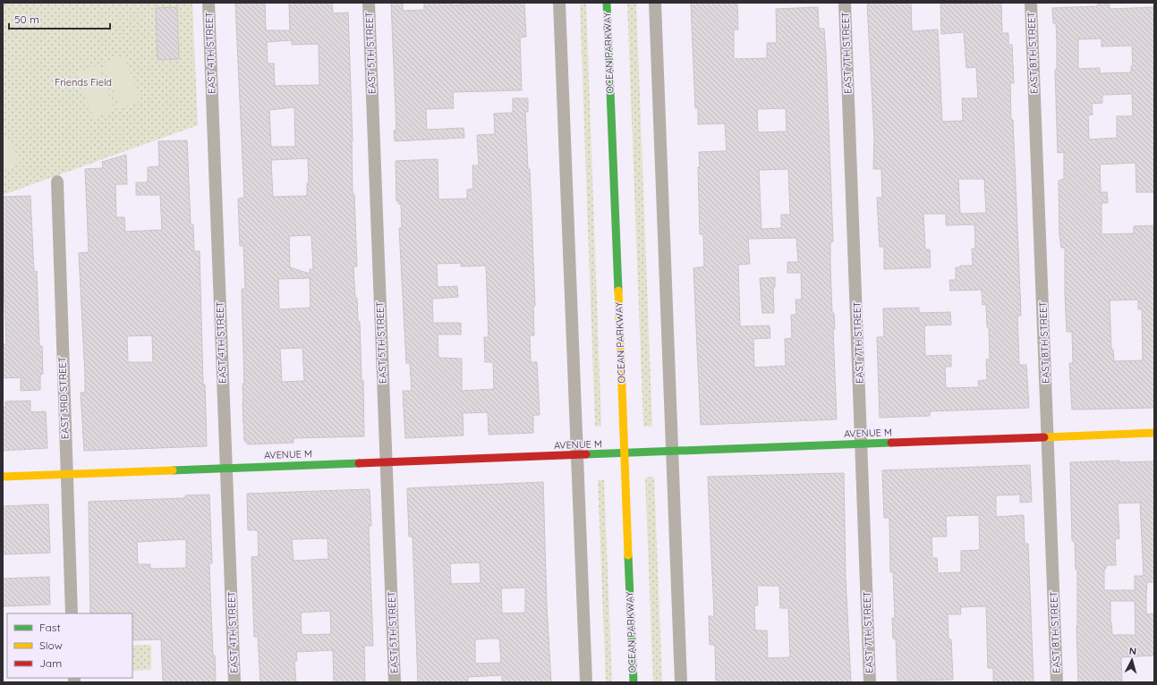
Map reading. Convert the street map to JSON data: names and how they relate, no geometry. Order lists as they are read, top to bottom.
{
  "streets": {
    "street": [
      "EAST 4TH STREET",
      "EAST 5TH STREET",
      "OCEAN PARKWAY",
      "EAST 7TH STREET",
      "EAST 8TH STREET",
      "EAST 3RD STREET",
      "AVENUE M"
    ]
  },
  "crossings": [
    ["EAST 4TH STREET", "AVENUE M"],
    ["EAST 5TH STREET", "AVENUE M"],
    ["OCEAN PARKWAY", "AVENUE M"],
    ["EAST 7TH STREET", "AVENUE M"],
    ["EAST 8TH STREET", "AVENUE M"],
    ["EAST 3RD STREET", "AVENUE M"]
  ],
  "parks": ["Friends Field"],
  "legend": ["Fast", "Slow", "Jam"],
  "scale_bar": "50 m",
  "north": "top"
}
